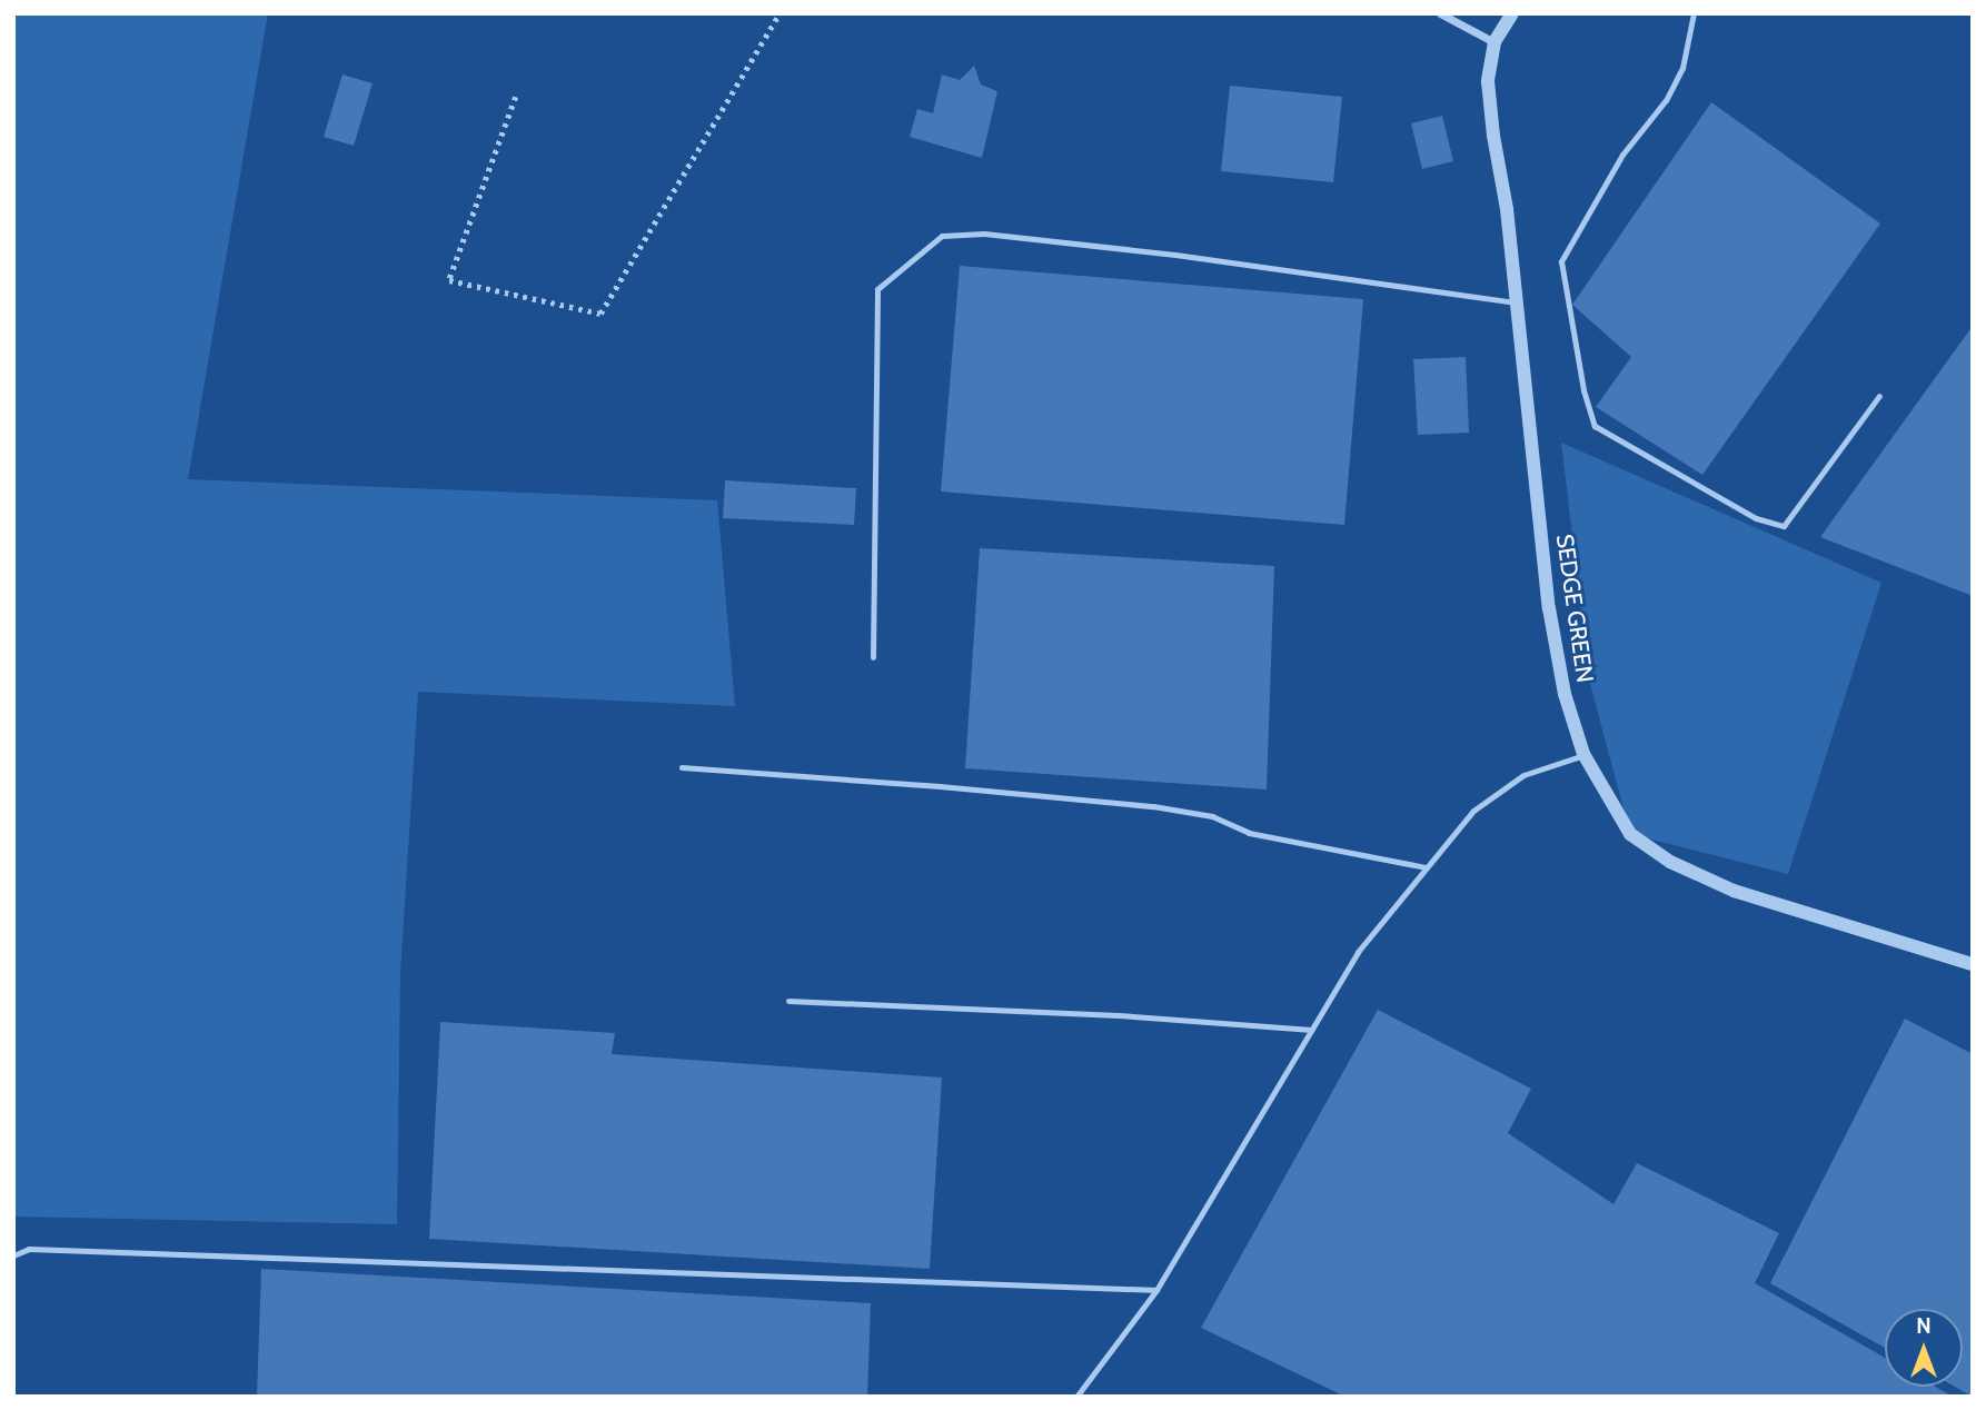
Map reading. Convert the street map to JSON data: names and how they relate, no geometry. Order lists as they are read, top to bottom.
{
  "streets": {
    "street": ["SEDGE GREEN"]
  },
  "north": "top"
}
